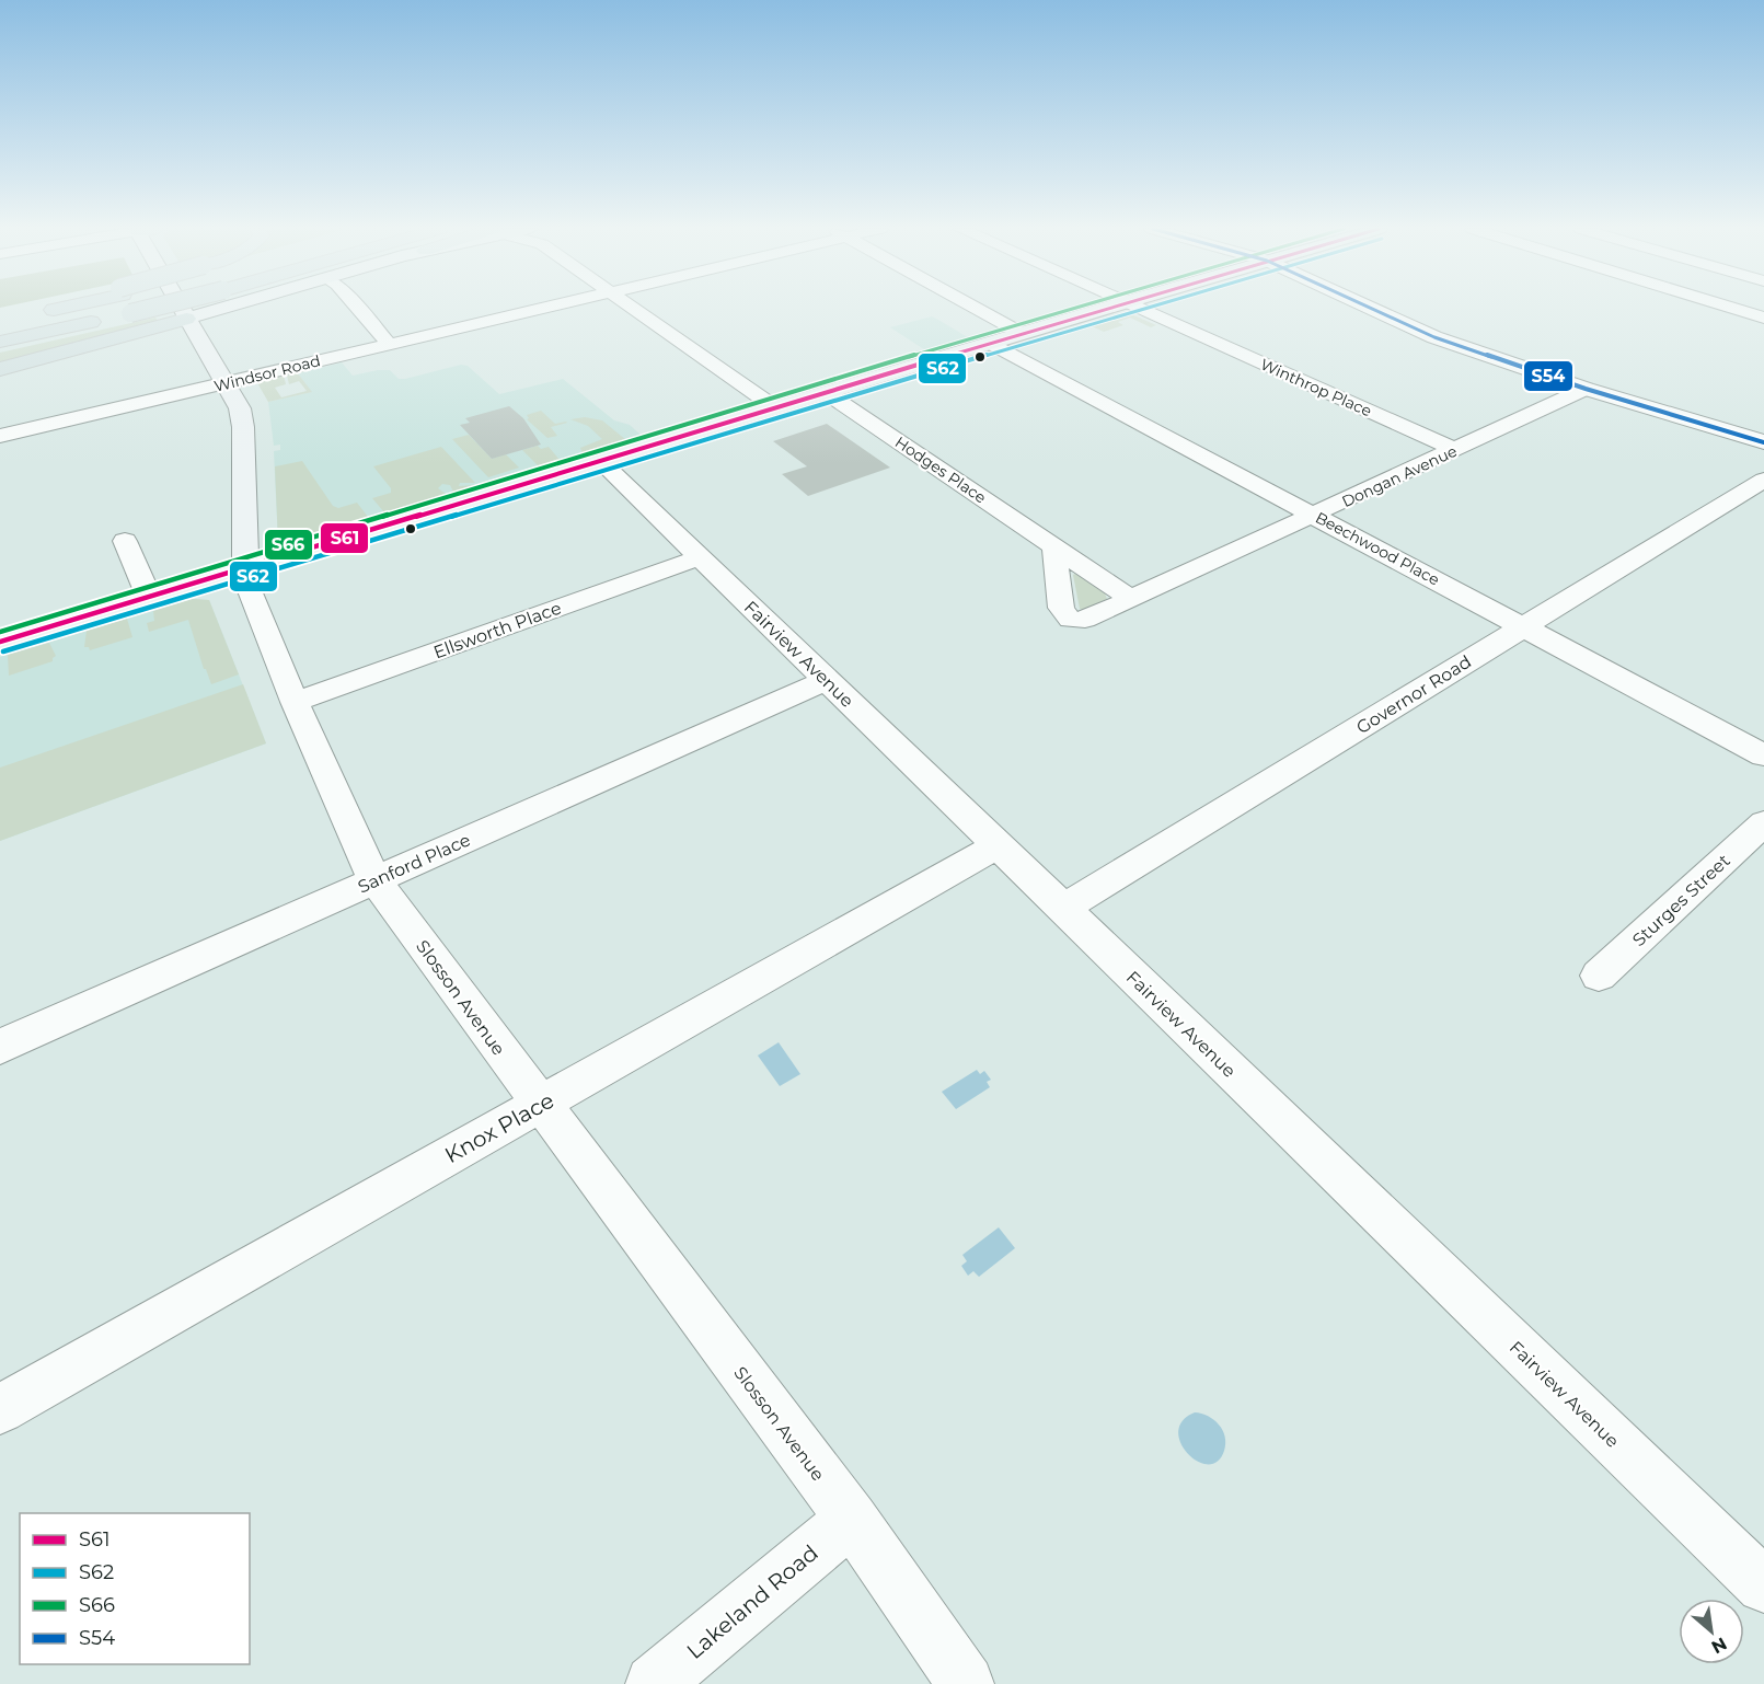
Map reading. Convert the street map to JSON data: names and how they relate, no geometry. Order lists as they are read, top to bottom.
{
  "streets": {
    "main road": ["Slosson Avenue"],
    "street": [
      "Windsor Road",
      "Winthrop Place",
      "Hodges Place",
      "Dongan Avenue",
      "Beechwood Place",
      "Ellsworth Place",
      "Fairview Avenue",
      "Governor Road",
      "Sanford Place",
      "Sturges Street",
      "Knox Place",
      "Lakeland Road"
    ]
  },
  "crossings": [
    ["Windsor Road", "Slosson Avenue"],
    ["Winthrop Place", "Dongan Avenue"],
    ["Hodges Place", "Dongan Avenue"],
    ["Dongan Avenue", "Beechwood Place"],
    ["Beechwood Place", "Governor Road"],
    ["Ellsworth Place", "Fairview Avenue"],
    ["Ellsworth Place", "Slosson Avenue"],
    ["Fairview Avenue", "Governor Road"],
    ["Fairview Avenue", "Sanford Place"],
    ["Fairview Avenue", "Knox Place"],
    ["Sanford Place", "Slosson Avenue"],
    ["Slosson Avenue", "Knox Place"],
    ["Slosson Avenue", "Lakeland Road"]
  ],
  "lines": [
    "transit line S61",
    "transit line S62",
    "transit line S66",
    "transit line S54"
  ],
  "legend": [
    "S61",
    "S62",
    "S66",
    "S54"
  ],
  "north": "bottom right"
}
